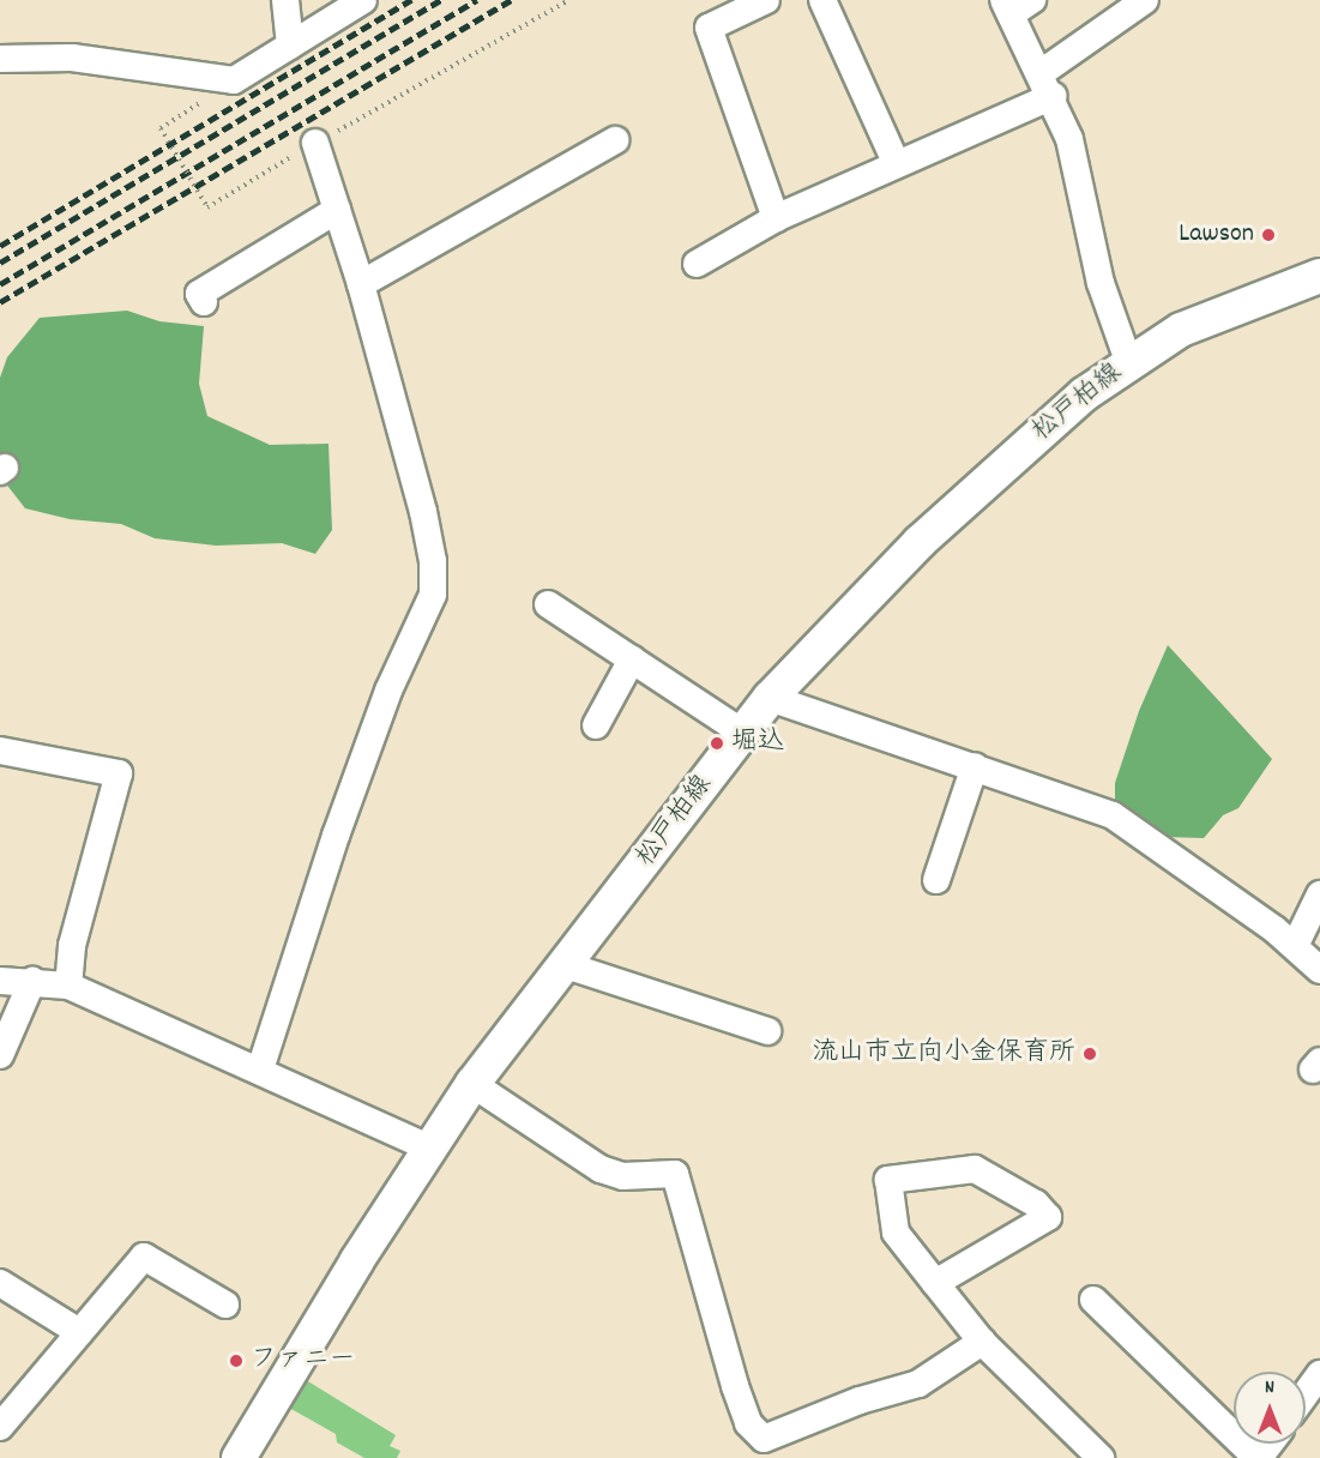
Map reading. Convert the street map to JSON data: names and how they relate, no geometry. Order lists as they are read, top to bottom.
{
  "streets": {
    "main road": ["松戸柏線"]
  },
  "places": [
    "Lawson",
    "堀込",
    "流山市立向小金保育所",
    "ファニー"
  ],
  "north": "top"
}
